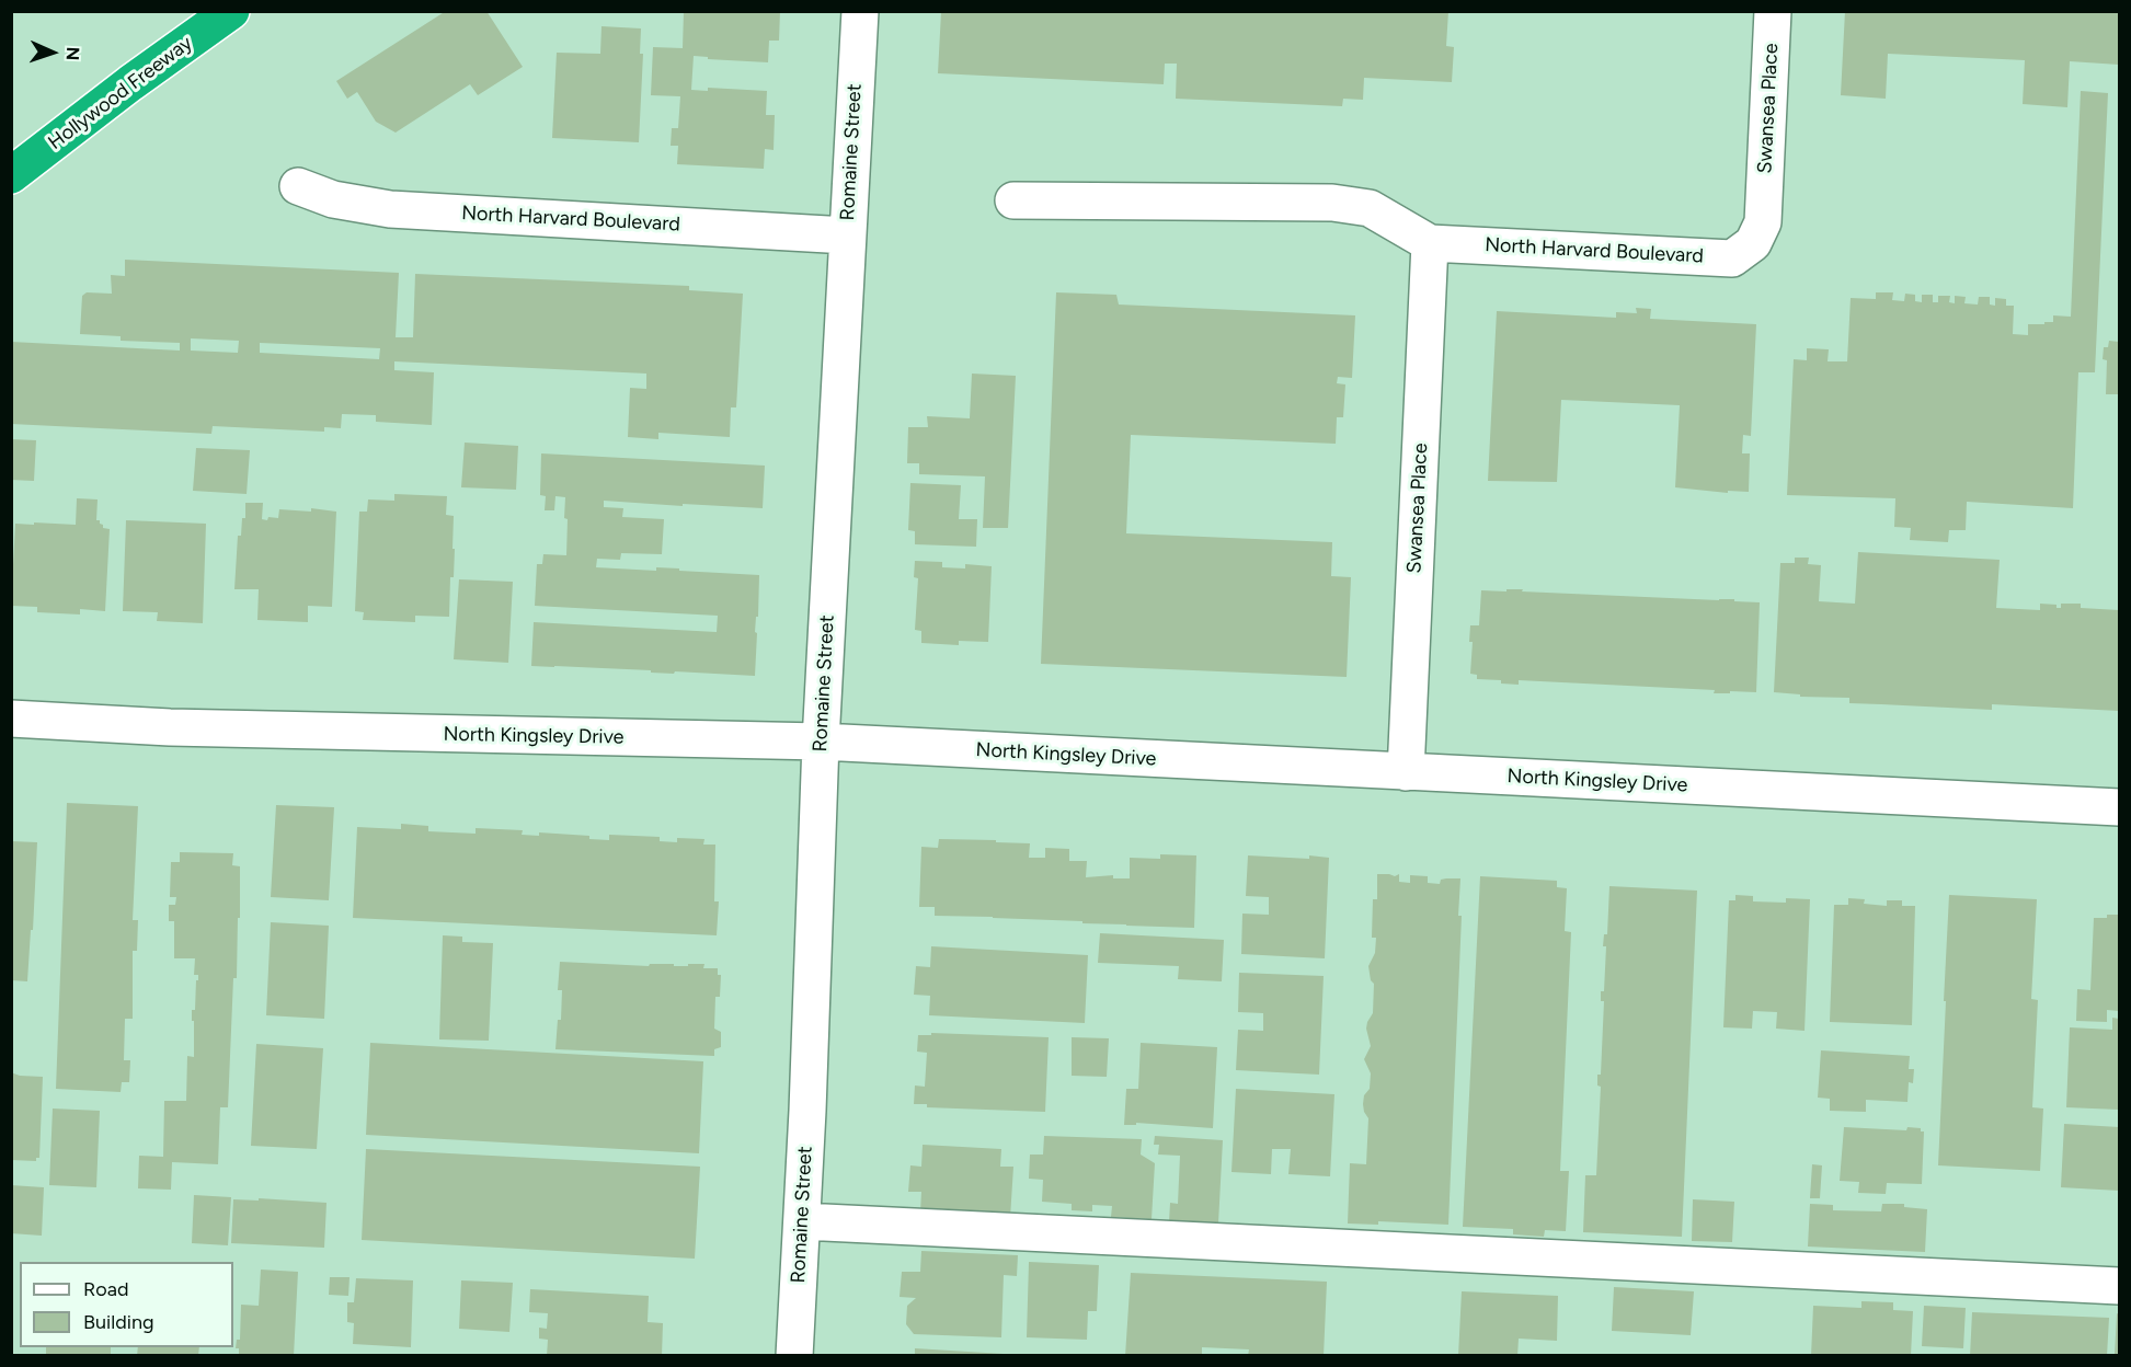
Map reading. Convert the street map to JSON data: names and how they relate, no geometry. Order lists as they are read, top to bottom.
{
  "streets": {
    "highway": ["Hollywood Freeway"],
    "street": [
      "Swansea Place",
      "Romaine Street",
      "North Harvard Boulevard",
      "North Kingsley Drive"
    ]
  },
  "crossings": [
    ["Swansea Place", "North Harvard Boulevard"],
    ["Swansea Place", "North Kingsley Drive"],
    ["Romaine Street", "North Harvard Boulevard"],
    ["Romaine Street", "North Kingsley Drive"]
  ],
  "legend": ["Road", "Building"],
  "north": "right"
}
